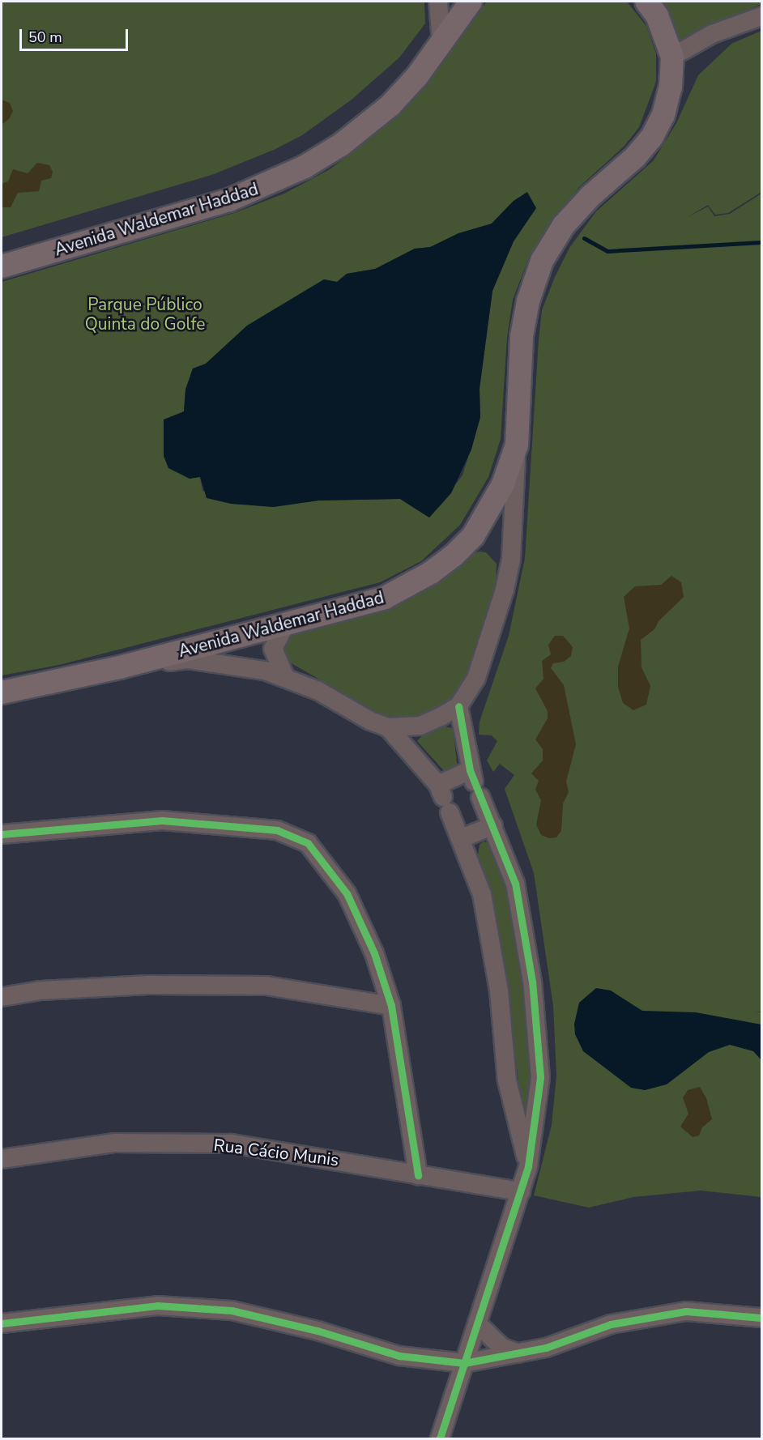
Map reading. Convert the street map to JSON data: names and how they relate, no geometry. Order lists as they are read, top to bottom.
{
  "streets": {
    "main road": ["Avenida Waldemar Haddad"],
    "street": ["Rua Cácio Munis"]
  },
  "parks": ["Parque Público Quinta do Golfe"],
  "scale_bar": "50 m"
}
